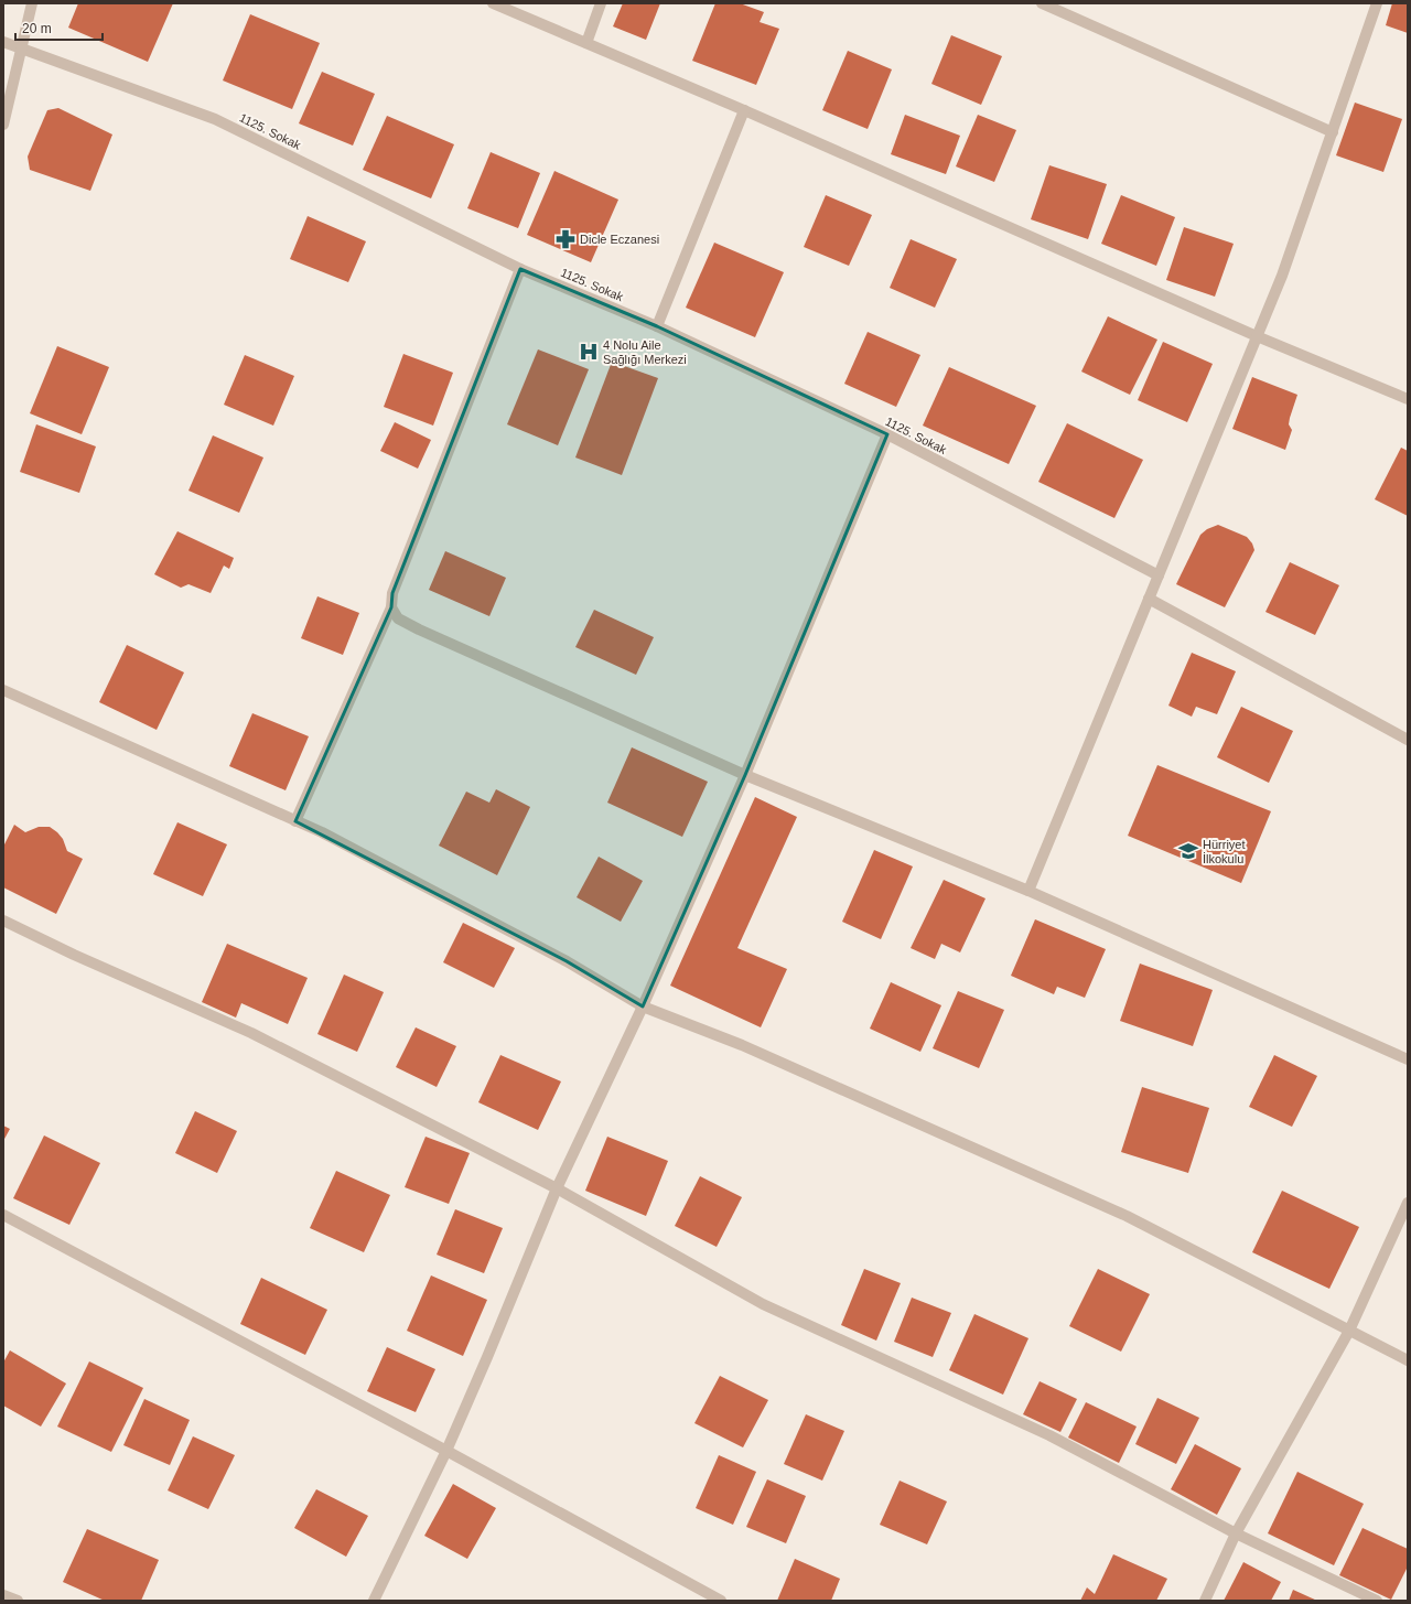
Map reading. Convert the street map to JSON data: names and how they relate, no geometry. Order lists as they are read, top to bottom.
{
  "streets": {
    "street": ["1125. Sokak"]
  },
  "places": {
    "pharmacy": ["Dicle Eczanesi"],
    "hospital": ["4 Nolu Aile Sağlığı Merkezi"],
    "school or university": ["Hürriyet İlkokulu"]
  },
  "scale_bar": "20 m"
}
